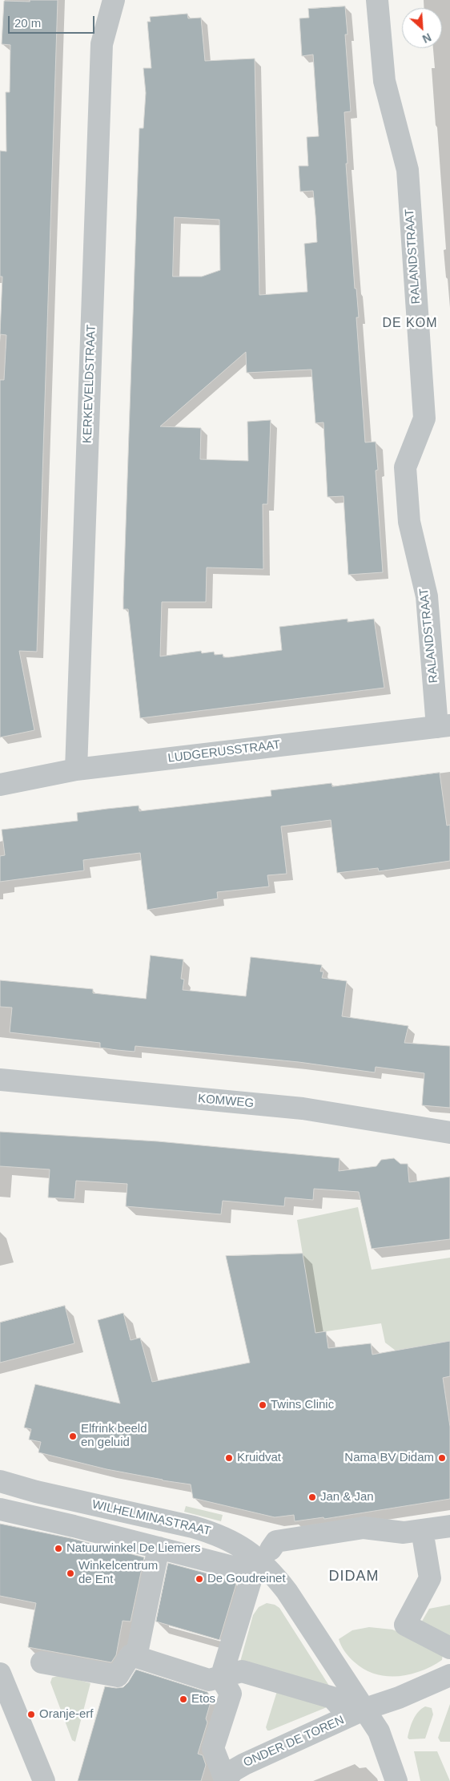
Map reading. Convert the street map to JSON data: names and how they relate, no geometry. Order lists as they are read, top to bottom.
{
  "streets": {
    "street": [
      "RALANDSTRAAT",
      "KERKEVELDSTRAAT",
      "LUDGERUSSTRAAT",
      "KOMWEG",
      "WILHELMINASTRAAT",
      "ONDER DE TOREN"
    ]
  },
  "crossings": [
    ["RALANDSTRAAT", "LUDGERUSSTRAAT"],
    ["KERKEVELDSTRAAT", "LUDGERUSSTRAAT"],
    ["WILHELMINASTRAAT", "ONDER DE TOREN"]
  ],
  "districts": ["DE KOM", "DIDAM"],
  "places": [
    "Twins Clinic",
    "Elfrink beeld en geluid",
    "Kruidvat",
    "Nama BV Didam",
    "Jan & Jan",
    "Natuurwinkel De Liemers",
    "Winkelcentrum de Ent",
    "De Goudreinet",
    "Etos",
    "Oranje-erf"
  ],
  "scale_bar": "20 m",
  "north": "bottom right"
}
